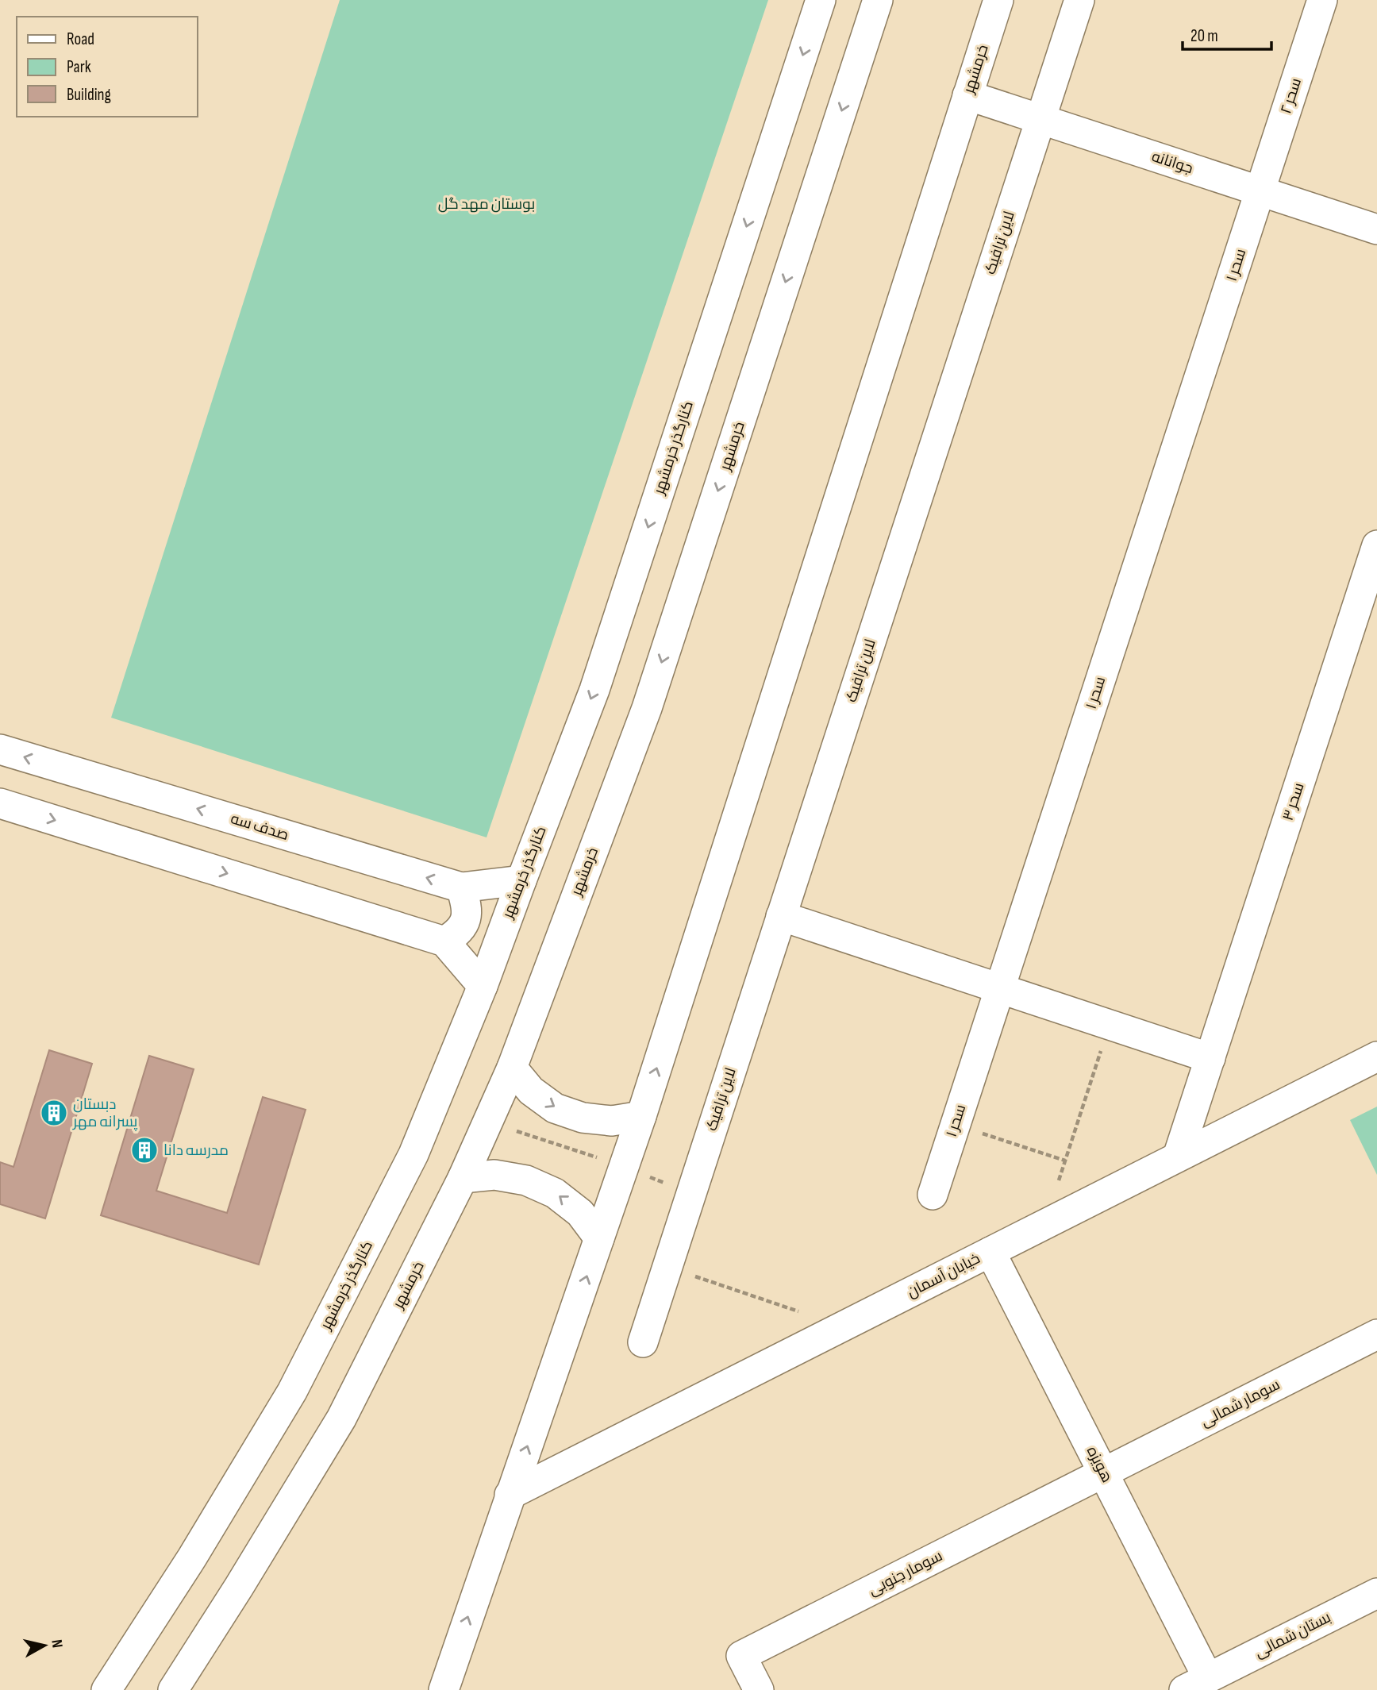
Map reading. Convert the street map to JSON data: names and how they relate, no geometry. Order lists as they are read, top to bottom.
{
  "streets": {
    "street": [
      "خرمشهر",
      "سحر ۲",
      "جوانانه",
      "لاین ترافیک",
      "سحر ۱",
      "کنارگذر خرمشهر",
      "سحر ۳",
      "صدف سه",
      "خیابان آسمان",
      "سومار شمالی",
      "هویزه",
      "سومار جنوبی",
      "بستان شمالی"
    ]
  },
  "crossings": [
    ["خرمشهر", "جوانانه"],
    ["خرمشهر", "خیابان آسمان"],
    ["سحر ۲", "جوانانه"],
    ["سحر ۲", "سحر ۱"],
    ["جوانانه", "لاین ترافیک"],
    ["جوانانه", "سحر ۱"],
    ["کنارگذر خرمشهر", "صدف سه"],
    ["سحر ۳", "خیابان آسمان"],
    ["خیابان آسمان", "هویزه"],
    ["سومار شمالی", "هویزه"],
    ["سومار شمالی", "سومار جنوبی"],
    ["هویزه", "سومار جنوبی"],
    ["هویزه", "بستان شمالی"]
  ],
  "one_way": ["کنارگذر خرمشهر"],
  "parks": ["بوستان مهد گل"],
  "places": {
    "building": ["دبستان پسرانه مهر", "مدرسه دانا"]
  },
  "legend": ["Road", "Park", "Building"],
  "scale_bar": "20 m",
  "north": "right"
}
